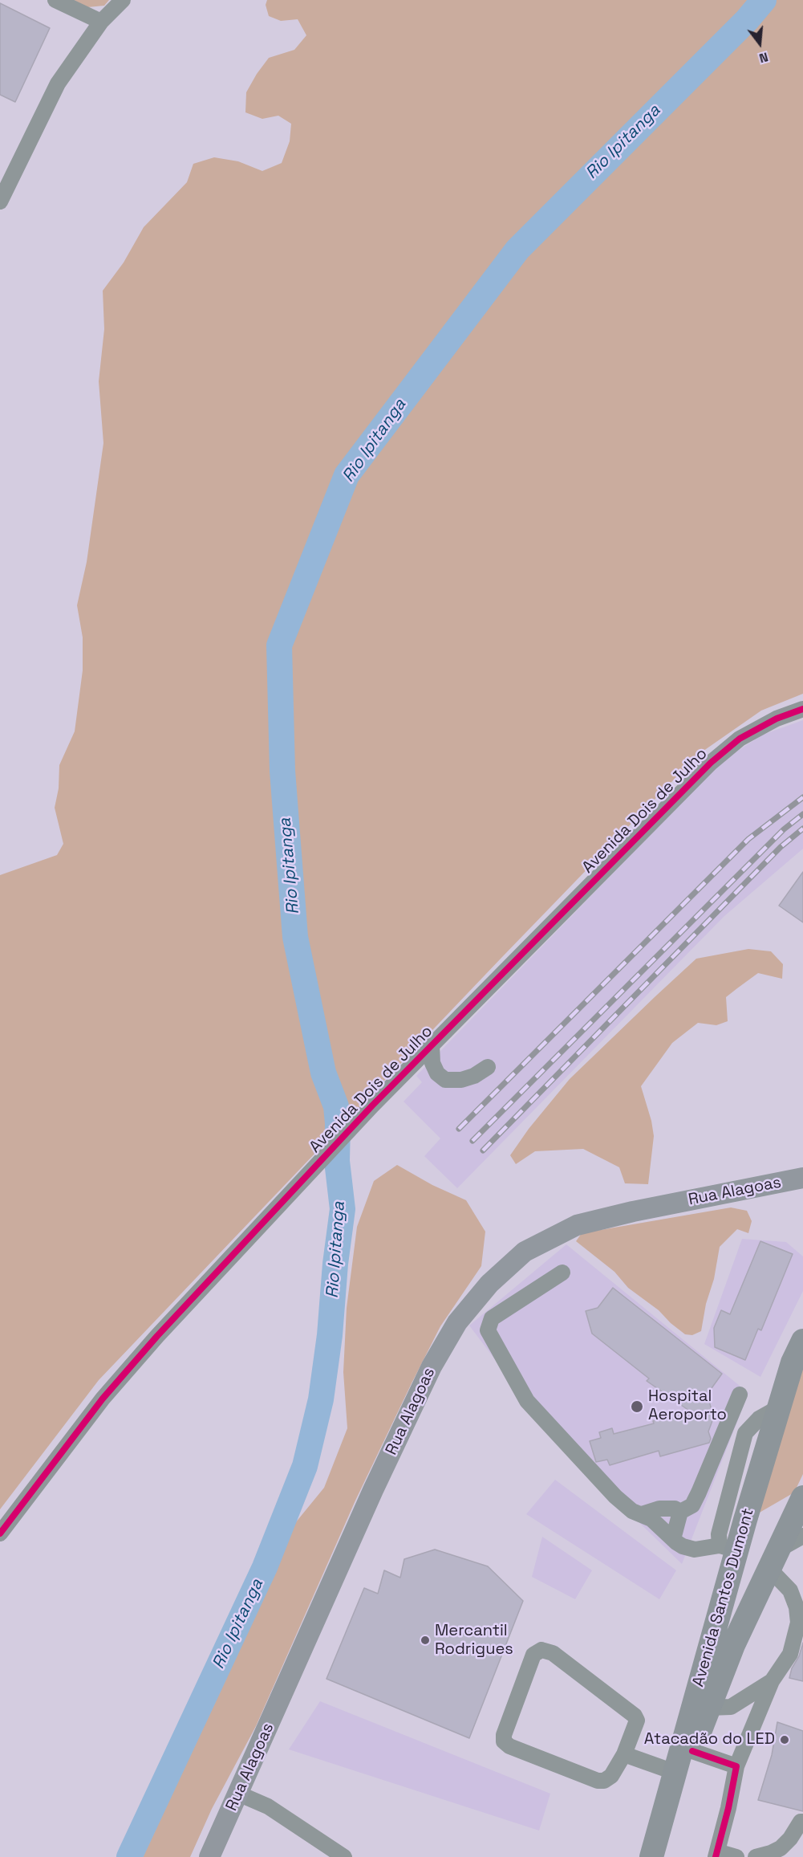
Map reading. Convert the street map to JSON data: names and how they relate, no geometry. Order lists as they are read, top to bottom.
{
  "streets": {
    "highway": ["Avenida Santos Dumont"],
    "main road": ["Rua Alagoas"],
    "street": ["Avenida Dois de Julho"]
  },
  "water": ["Rio Ipitanga"],
  "places": ["Hospital Aeroporto", "Mercantil Rodrigues", "Atacadão do LED"],
  "north": "bottom"
}
